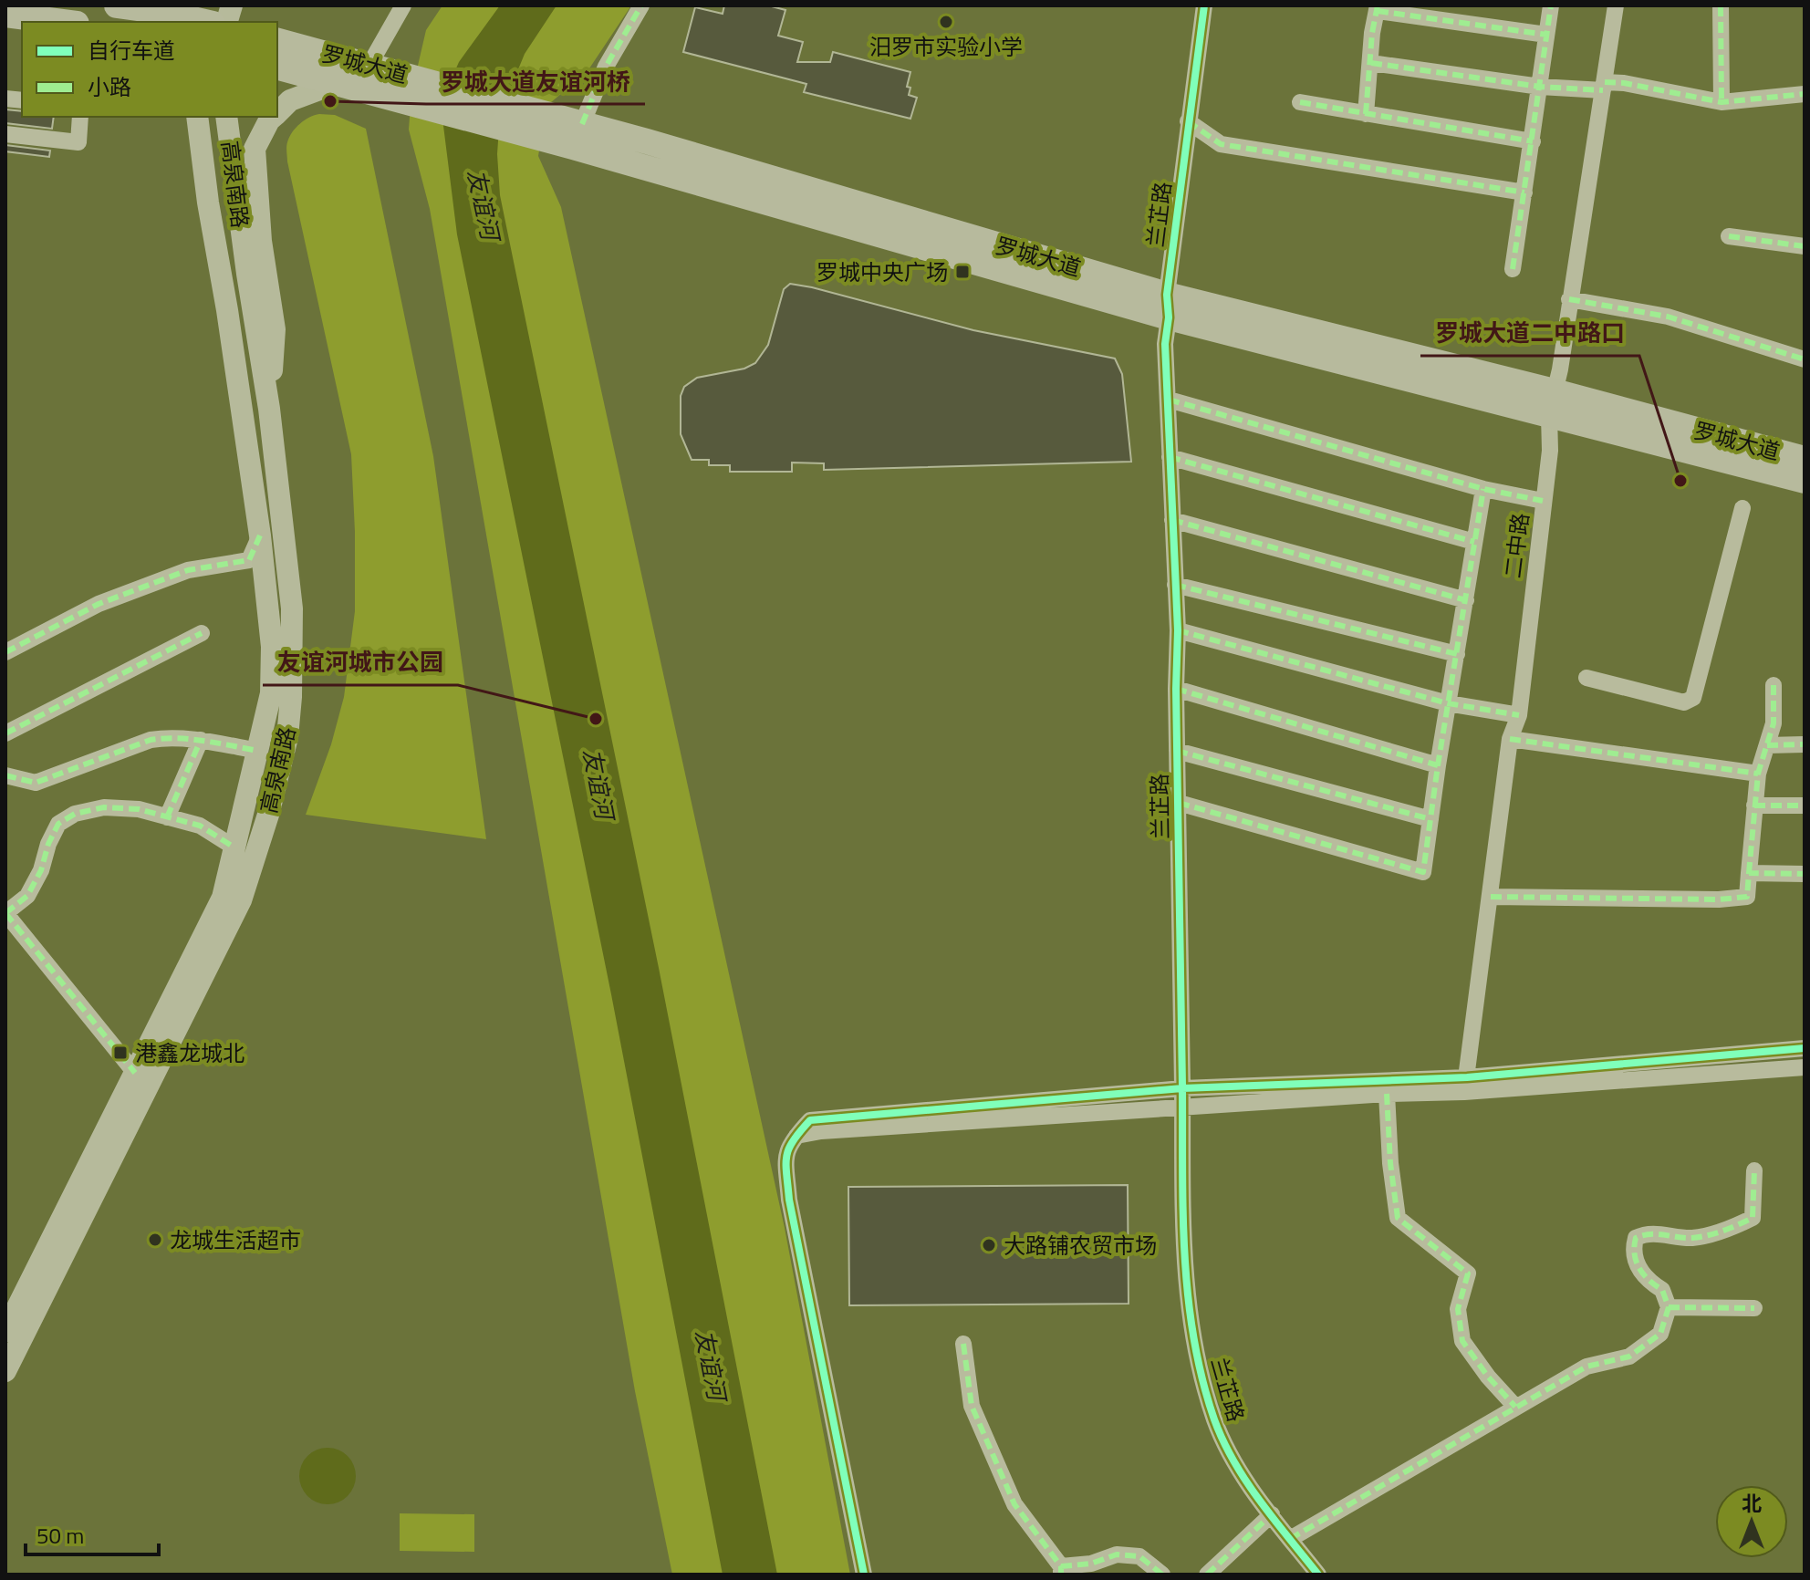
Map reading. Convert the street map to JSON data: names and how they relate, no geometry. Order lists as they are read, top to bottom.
{
  "streets": {
    "highway": ["罗城大道"],
    "main road": ["高泉南路"],
    "street": ["兰芷路", "二中路"]
  },
  "crossings": [
    ["罗城大道", "兰芷路"],
    ["罗城大道", "二中路"]
  ],
  "water": ["友谊河"],
  "places": {
    "other": [
      "汨罗市实验小学",
      "罗城大道友谊河桥",
      "罗城大道二中路口",
      "友谊河城市公园",
      "龙城生活超市",
      "大路铺农贸市场"
    ],
    "transit": ["罗城中央广场", "港鑫龙城北"]
  },
  "legend": ["自行车道", "小路"],
  "scale_bar": "50 m",
  "north": "top"
}
